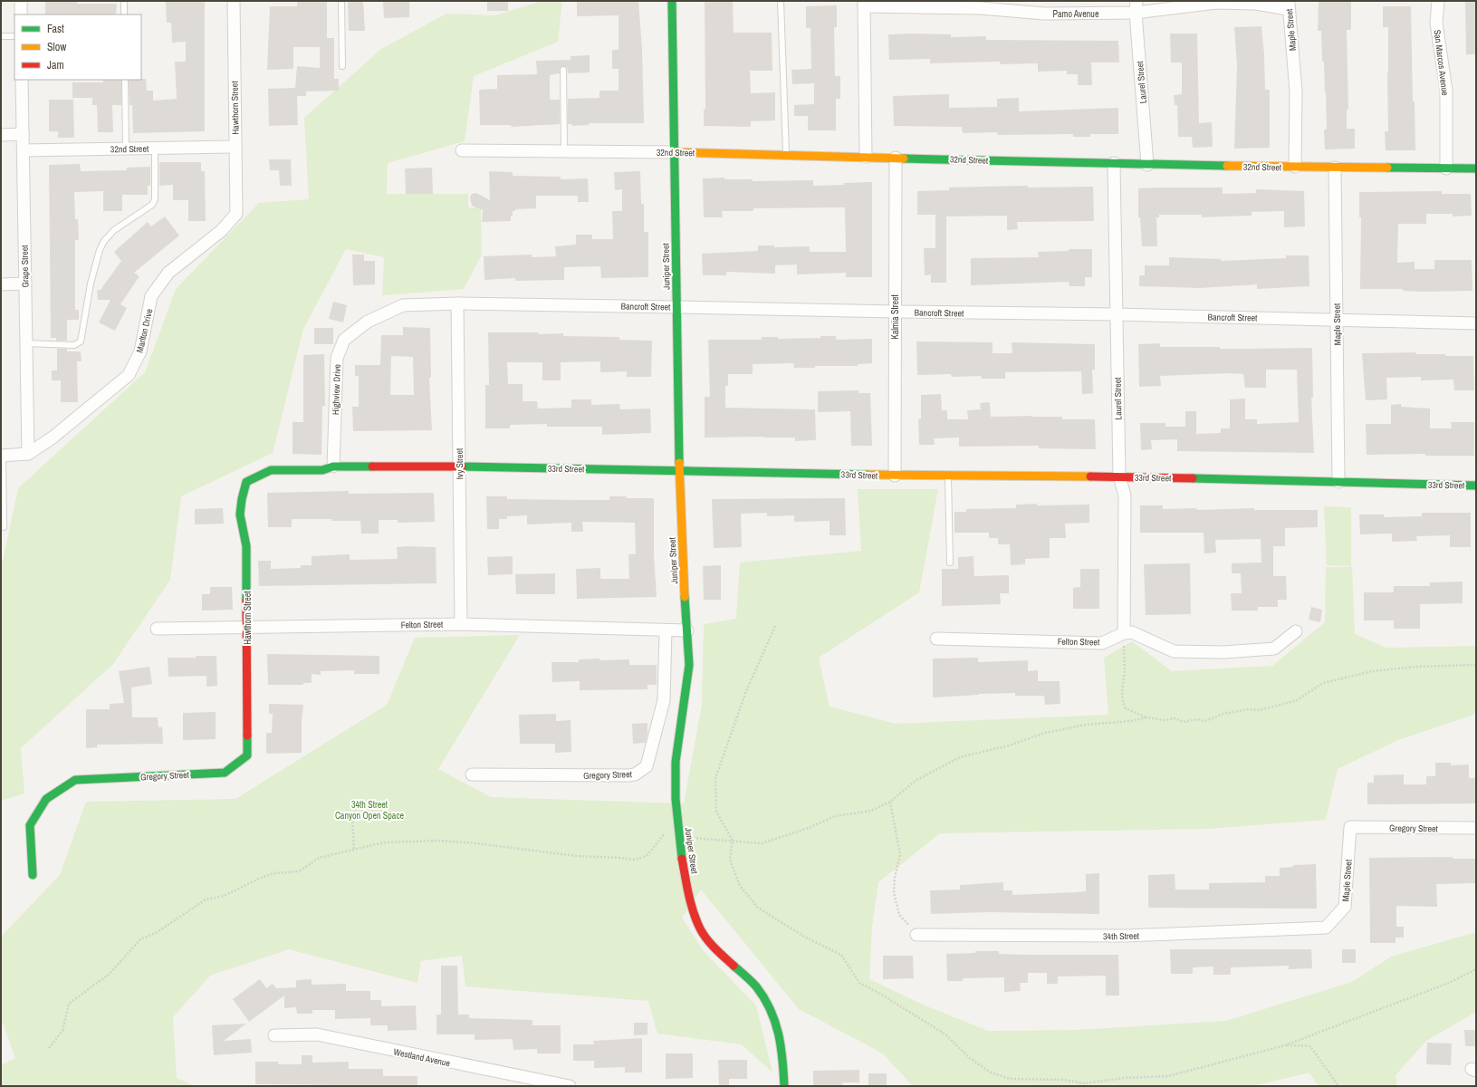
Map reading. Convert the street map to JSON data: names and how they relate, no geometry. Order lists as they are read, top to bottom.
{
  "streets": {
    "street": [
      "Pamo Avenue",
      "Maple Street",
      "San Marcos Avenue",
      "Laurel Street",
      "Hawthorn Street",
      "32nd Street",
      "Grape Street",
      "Juniper Street",
      "Bancroft Street",
      "Kalmia Street",
      "Marlton Drive",
      "Highview Drive",
      "Ivy Street",
      "33rd Street",
      "Felton Street",
      "Gregory Street",
      "34th Street",
      "Westland Avenue"
    ]
  },
  "crossings": [
    ["Pamo Avenue", "Maple Street"],
    ["Pamo Avenue", "Laurel Street"],
    ["Maple Street", "32nd Street"],
    ["Maple Street", "Bancroft Street"],
    ["Maple Street", "33rd Street"],
    ["Maple Street", "Gregory Street"],
    ["Maple Street", "34th Street"],
    ["San Marcos Avenue", "32nd Street"],
    ["Laurel Street", "32nd Street"],
    ["Laurel Street", "Bancroft Street"],
    ["Laurel Street", "33rd Street"],
    ["Laurel Street", "Felton Street"],
    ["Hawthorn Street", "32nd Street"],
    ["Hawthorn Street", "Marlton Drive"],
    ["Hawthorn Street", "33rd Street"],
    ["Hawthorn Street", "Felton Street"],
    ["Hawthorn Street", "Gregory Street"],
    ["32nd Street", "Grape Street"],
    ["32nd Street", "Juniper Street"],
    ["32nd Street", "Kalmia Street"],
    ["Grape Street", "Marlton Drive"],
    ["Juniper Street", "Bancroft Street"],
    ["Juniper Street", "33rd Street"],
    ["Juniper Street", "Felton Street"],
    ["Bancroft Street", "Kalmia Street"],
    ["Bancroft Street", "Highview Drive"],
    ["Bancroft Street", "Ivy Street"],
    ["Kalmia Street", "33rd Street"],
    ["Highview Drive", "33rd Street"],
    ["Ivy Street", "33rd Street"],
    ["Ivy Street", "Felton Street"],
    ["Felton Street", "Gregory Street"]
  ],
  "parks": ["34th Street Canyon Open Space"],
  "legend": ["Fast", "Slow", "Jam"]
}
